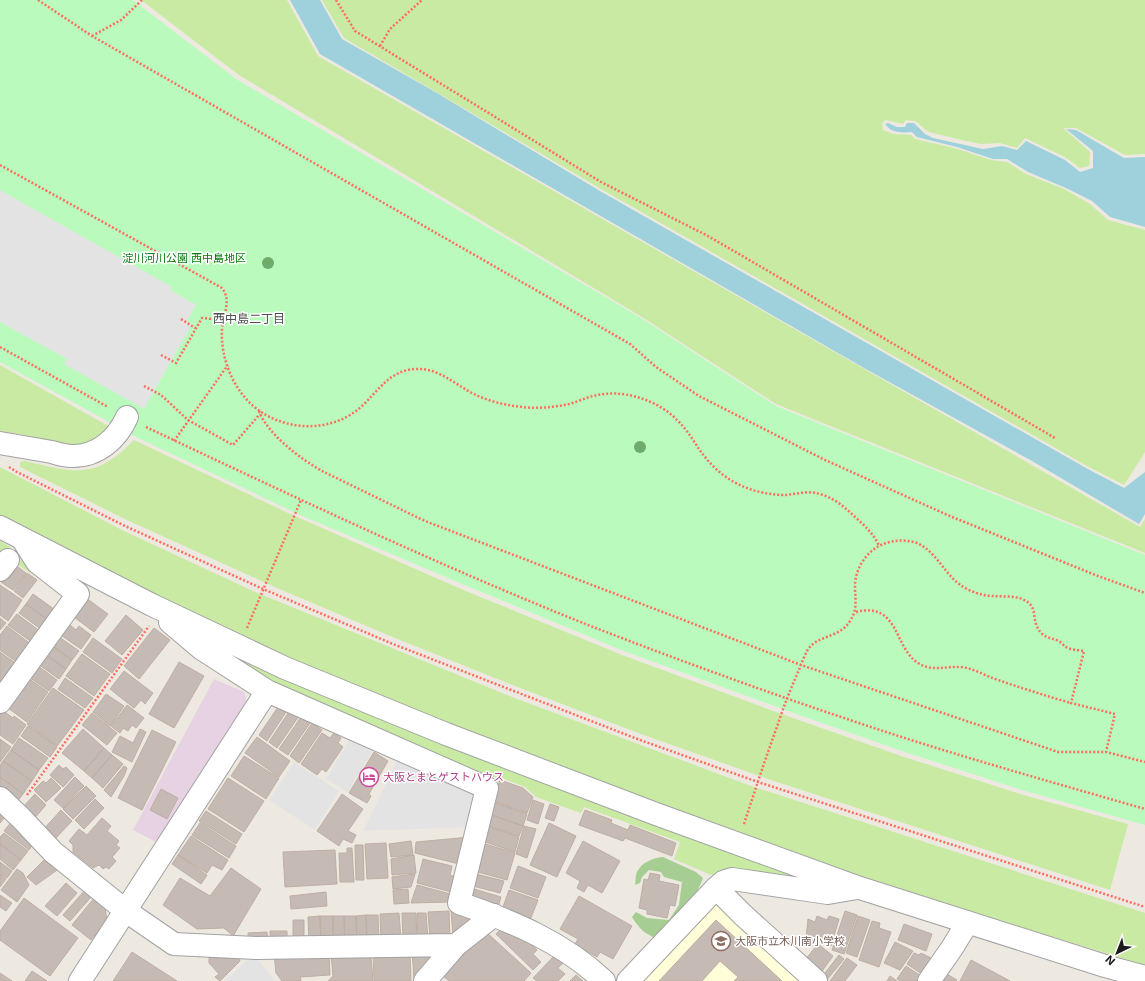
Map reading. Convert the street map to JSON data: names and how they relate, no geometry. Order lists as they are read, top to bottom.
{
  "districts": ["西中島二丁目"],
  "parks": ["淀川河川公園 西中島地区"],
  "places": {
    "hotel": ["大阪とまとゲストハウス"],
    "school or university": ["大阪市立木川南小学校"]
  },
  "north": "bottom left"
}
